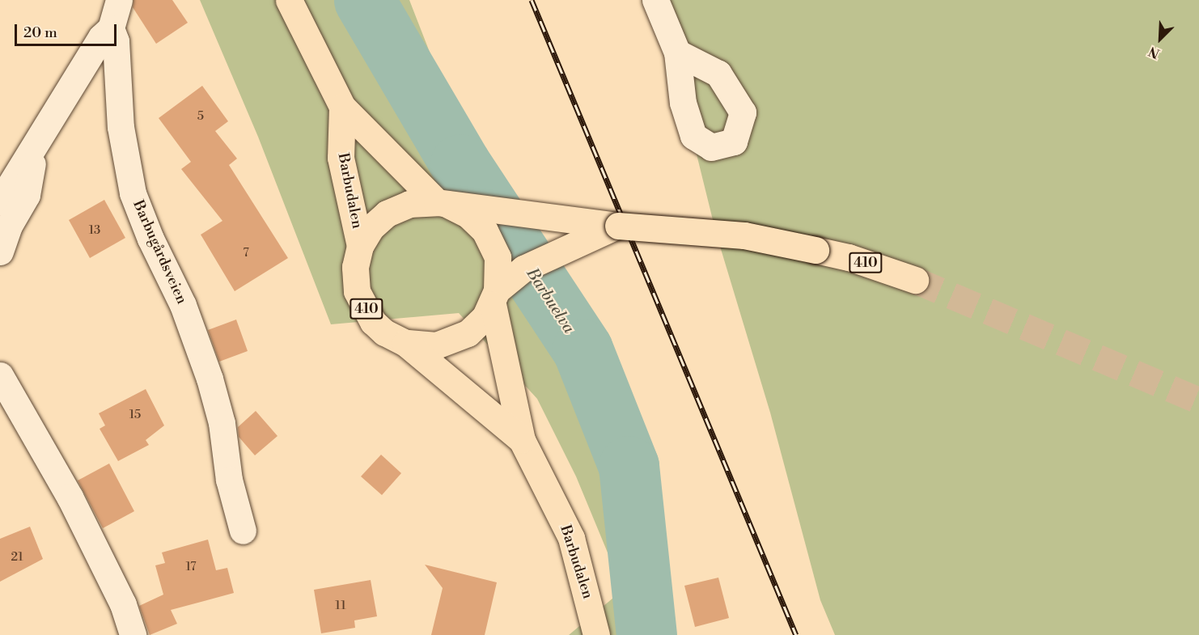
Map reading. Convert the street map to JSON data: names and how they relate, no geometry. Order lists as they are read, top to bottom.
{
  "streets": {
    "main road": ["Barbudalen", "410"],
    "street": ["Barbugårdsveien"]
  },
  "crossings": [
    ["Barbudalen", "410"]
  ],
  "water": ["Barbuelva"],
  "house_numbers": [
    "5",
    "13",
    "7",
    "15",
    "21",
    "17",
    "11"
  ],
  "scale_bar": "20 m",
  "north": "bottom left"
}
